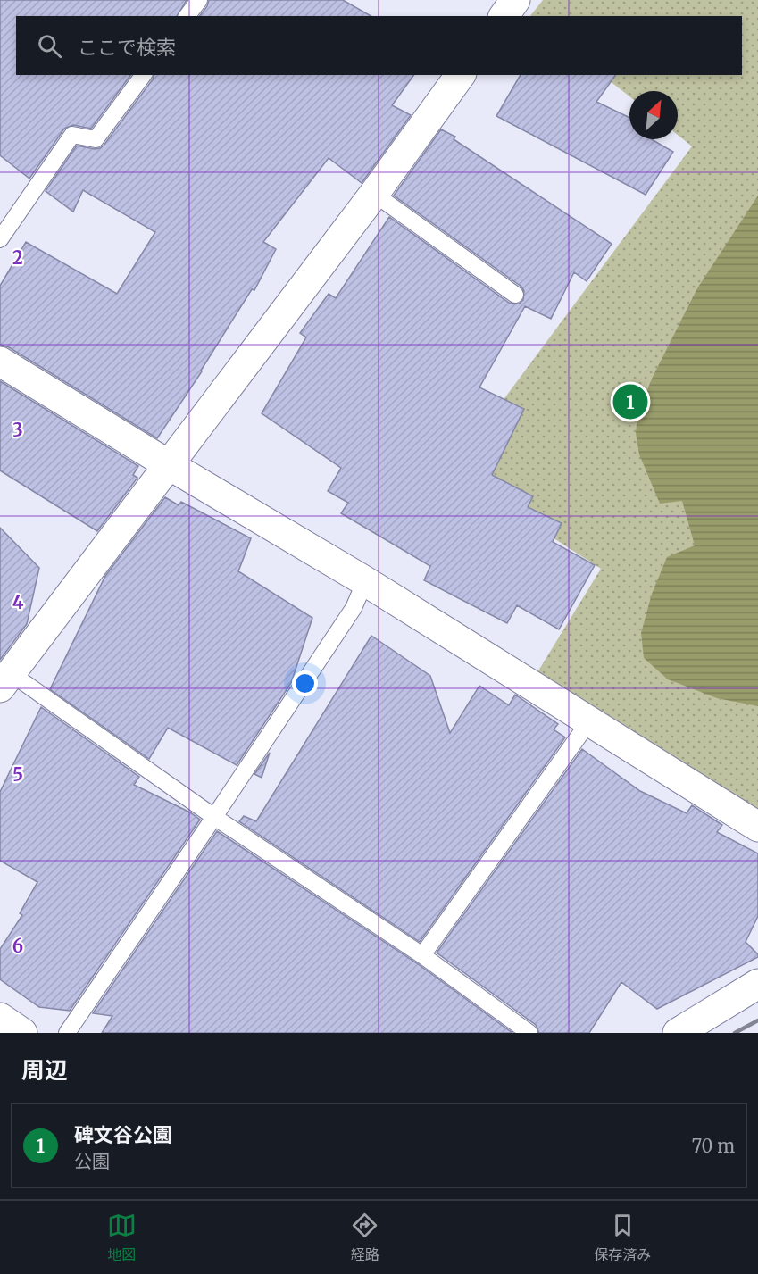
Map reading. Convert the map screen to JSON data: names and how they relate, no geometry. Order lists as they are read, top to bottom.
{
  "north": "top right",
  "page": {
    "search": "ここで検索",
    "pins": "1",
    "heading": "周辺",
    "list": [
      {
        "mark": "1",
        "name": "碑文谷公園",
        "note": "公園",
        "value": "70 m"
      }
    ],
    "nav": ["地図", "経路", "保存済み"]
  },
  "grid": {
    "rows": [
      "2",
      "3",
      "4",
      "5",
      "6"
    ]
  }
}
